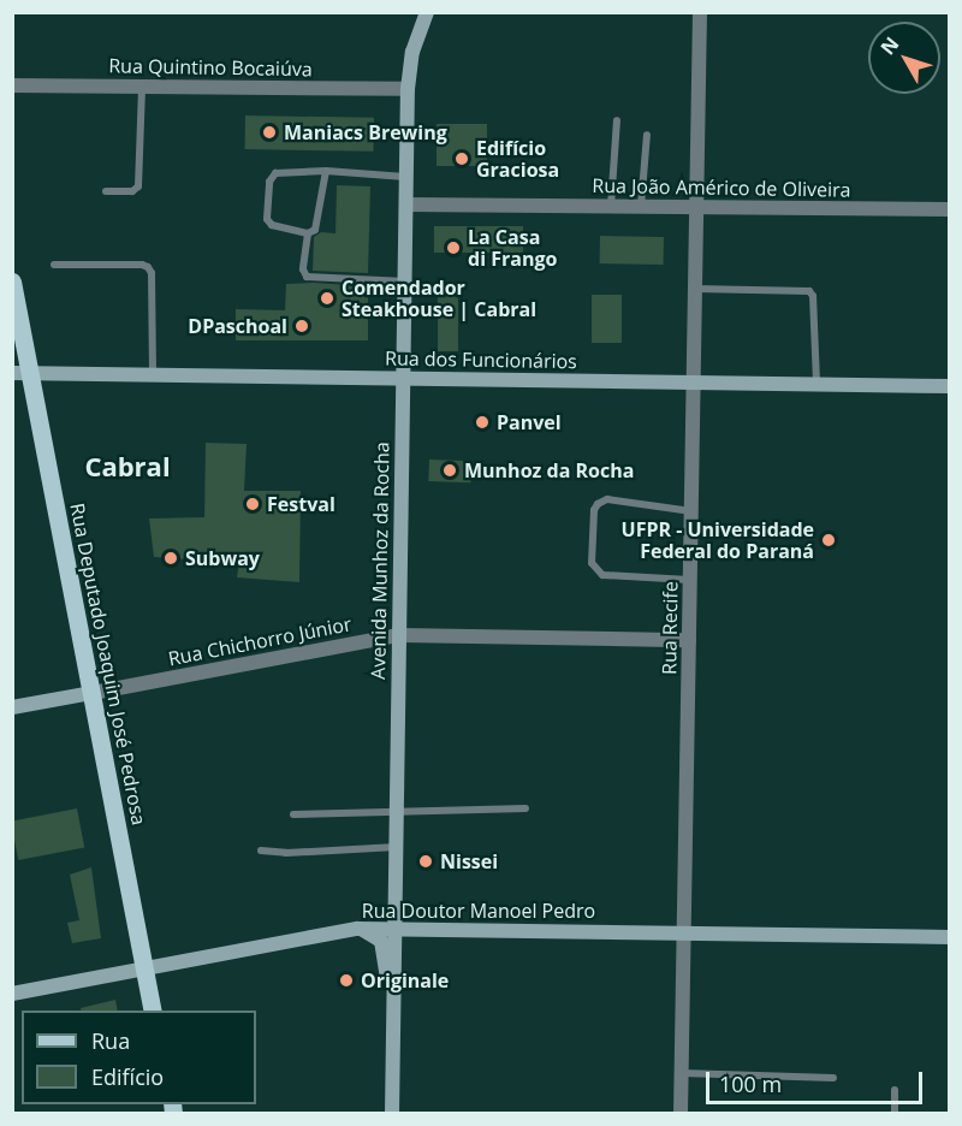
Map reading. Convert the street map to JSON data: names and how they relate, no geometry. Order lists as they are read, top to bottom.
{
  "streets": {
    "main road": ["Rua Deputado Joaquim José Pedrosa"],
    "street": [
      "Rua Quintino Bocaiúva",
      "Rua João Américo de Oliveira",
      "Rua dos Funcionários",
      "Avenida Munhoz da Rocha",
      "Rua Recife",
      "Rua Chichorro Júnior",
      "Rua Doutor Manoel Pedro"
    ]
  },
  "crossings": [
    ["Rua Quintino Bocaiúva", "Avenida Munhoz da Rocha"],
    ["Rua João Américo de Oliveira", "Avenida Munhoz da Rocha"],
    ["Rua João Américo de Oliveira", "Rua Recife"],
    ["Rua dos Funcionários", "Avenida Munhoz da Rocha"],
    ["Rua dos Funcionários", "Rua Recife"],
    ["Rua dos Funcionários", "Rua Deputado Joaquim José Pedrosa"],
    ["Avenida Munhoz da Rocha", "Rua Chichorro Júnior"],
    ["Avenida Munhoz da Rocha", "Rua Doutor Manoel Pedro"],
    ["Rua Recife", "Rua Chichorro Júnior"],
    ["Rua Recife", "Rua Doutor Manoel Pedro"],
    ["Rua Chichorro Júnior", "Rua Deputado Joaquim José Pedrosa"],
    ["Rua Deputado Joaquim José Pedrosa", "Rua Doutor Manoel Pedro"]
  ],
  "districts": ["Cabral"],
  "places": [
    "Maniacs Brewing",
    "Edifício Graciosa",
    "La Casa di Frango",
    "Comendador Steakhouse | Cabral",
    "DPaschoal",
    "Panvel",
    "Munhoz da Rocha",
    "Festval",
    "UFPR - Universidade Federal do Paraná",
    "Subway",
    "Nissei",
    "Originale"
  ],
  "legend": ["Rua", "Edifício"],
  "scale_bar": "100 m",
  "north": "top left"
}
